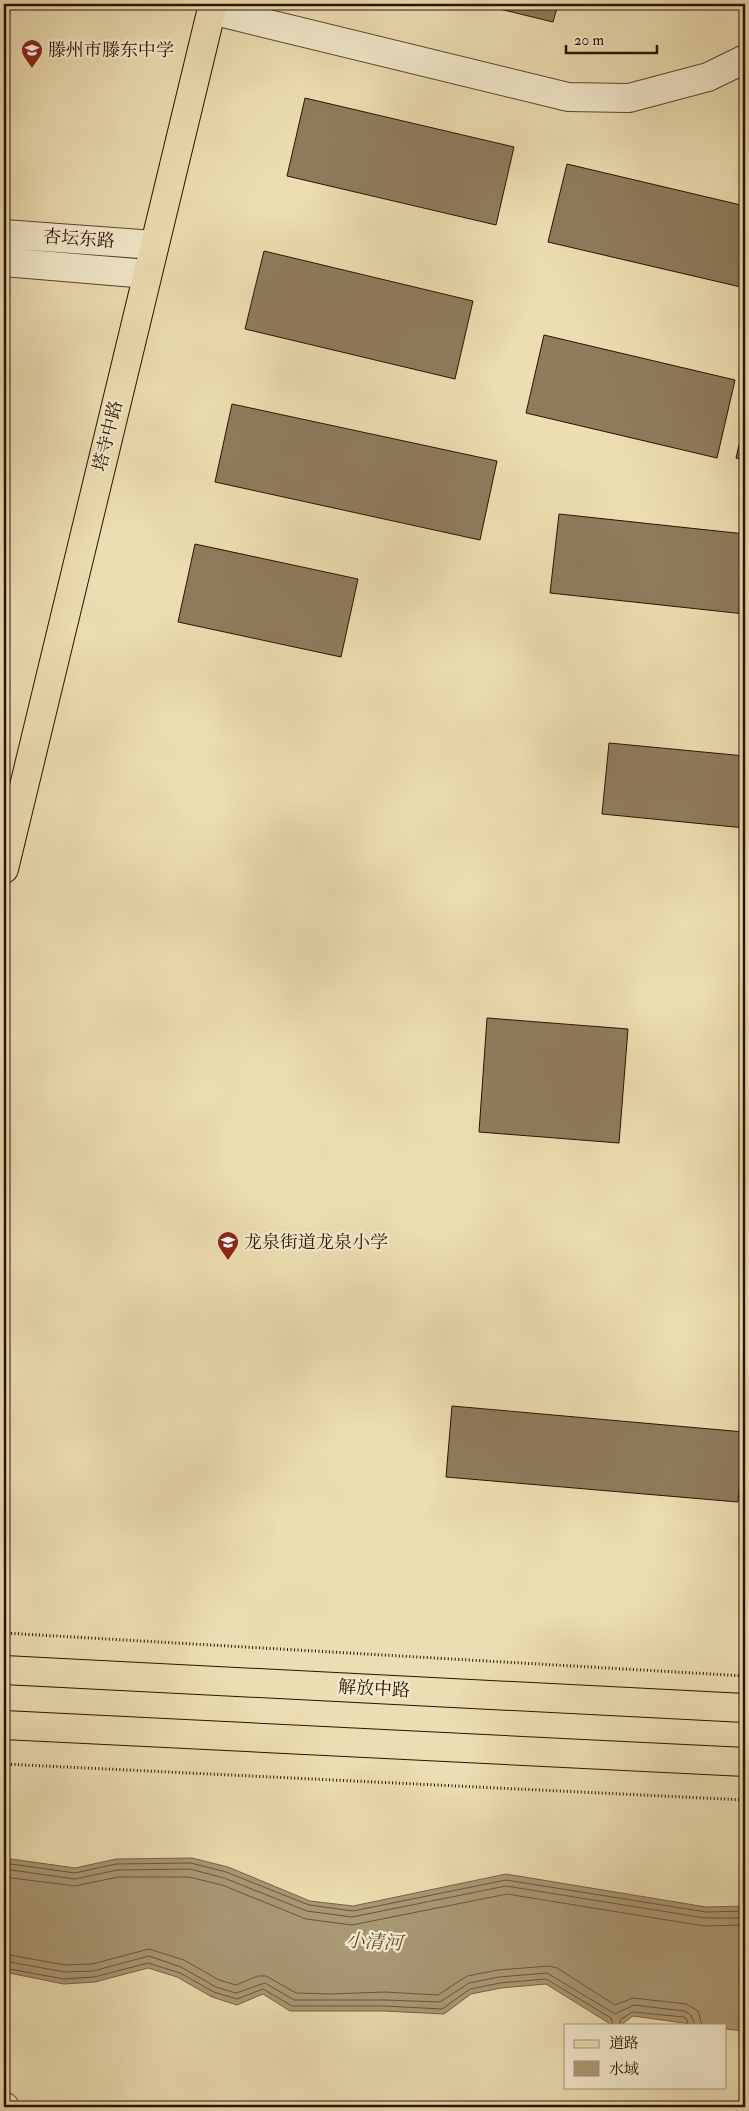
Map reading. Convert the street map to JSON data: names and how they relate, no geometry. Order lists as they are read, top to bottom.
{
  "streets": {
    "main road": ["塔寺中路", "解放中路"],
    "street": ["杏坛东路"]
  },
  "crossings": [
    ["杏坛东路", "塔寺中路"]
  ],
  "water": ["小清河"],
  "places": {
    "school or university": ["滕州市滕东中学", "龙泉街道龙泉小学"]
  },
  "legend": ["道路", "水域"],
  "scale_bar": "20 m"
}
